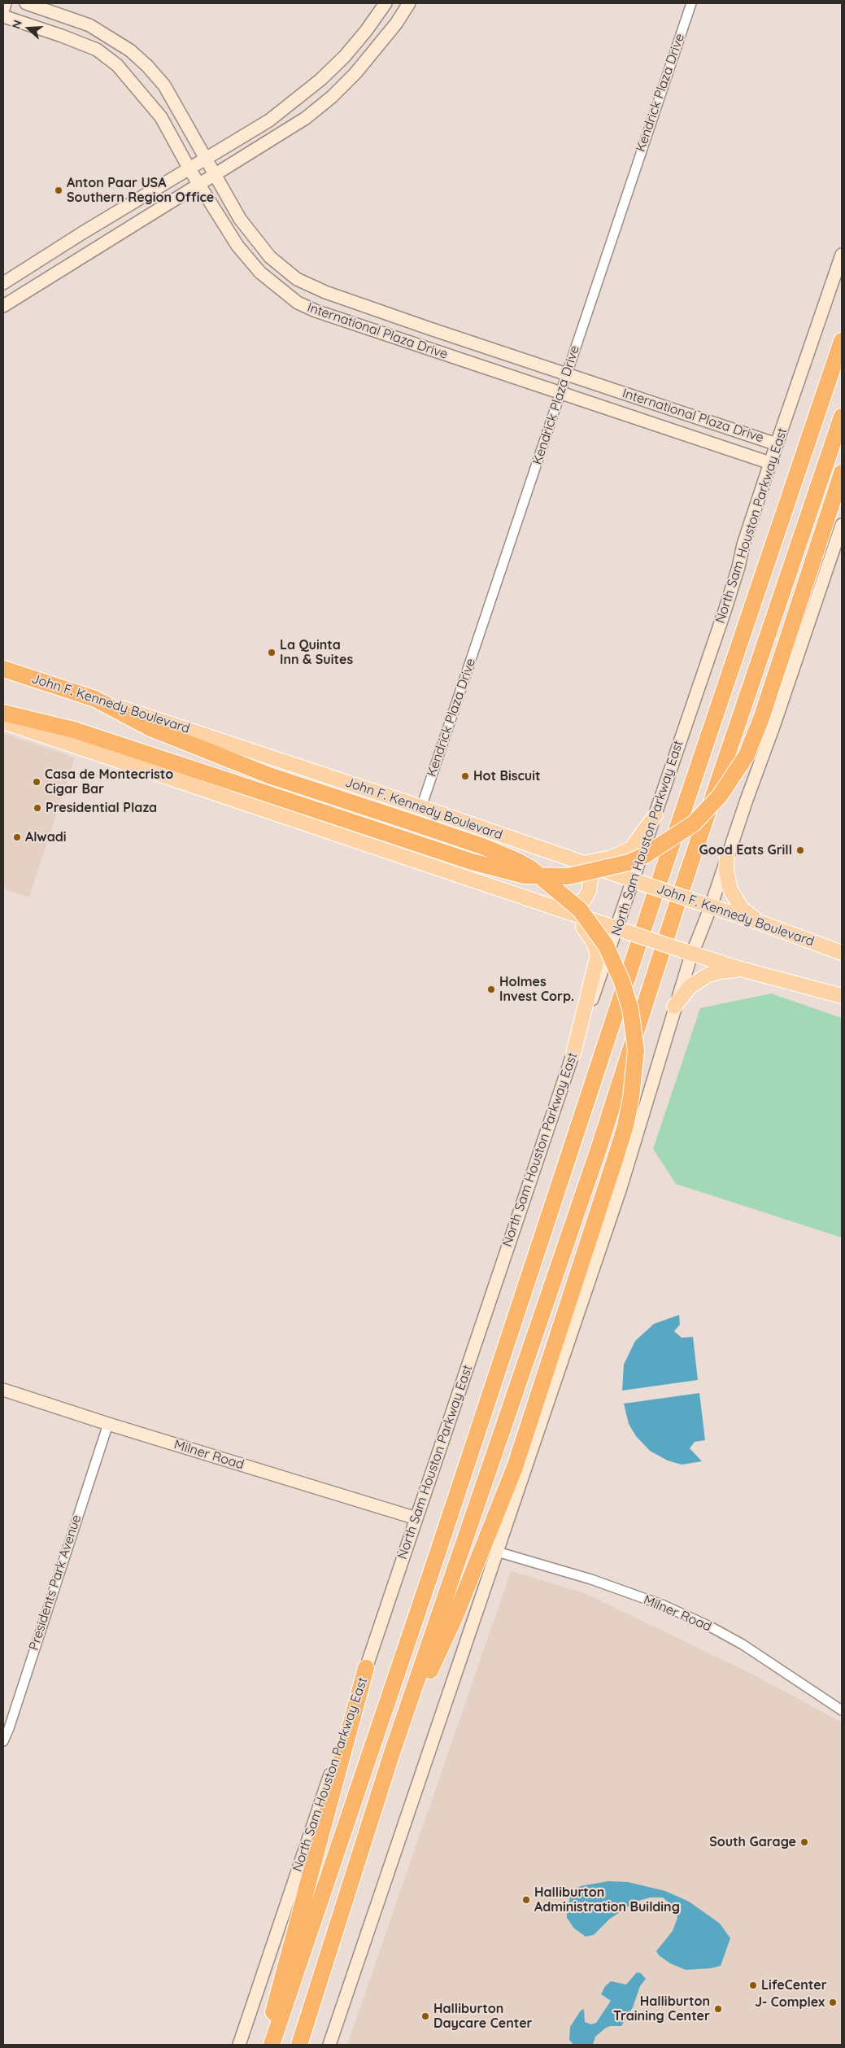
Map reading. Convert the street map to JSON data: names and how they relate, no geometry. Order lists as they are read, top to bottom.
{
  "streets": {
    "highway": ["North Sam Houston Parkway East", "John F. Kennedy Boulevard"],
    "main road": ["International Plaza Drive", "Milner Road"],
    "street": ["Kendrick Plaza Drive", "Presidents Park Avenue"]
  },
  "crossings": [
    ["Kendrick Plaza Drive", "International Plaza Drive"],
    ["Kendrick Plaza Drive", "John F. Kennedy Boulevard"],
    ["International Plaza Drive", "North Sam Houston Parkway East"],
    ["North Sam Houston Parkway East", "John F. Kennedy Boulevard"],
    ["North Sam Houston Parkway East", "Milner Road"],
    ["Milner Road", "Presidents Park Avenue"]
  ],
  "places": [
    "Anton Paar USA Southern Region Office",
    "La Quinta Inn & Suites",
    "Hot Biscuit",
    "Casa de Montecristo Cigar Bar",
    "Presidential Plaza",
    "Alwadi",
    "Good Eats Grill",
    "Holmes Invest Corp.",
    "South Garage",
    "Halliburton Administration Building",
    "LifeCenter",
    "J- Complex",
    "Halliburton Training Center",
    "Halliburton Daycare Center"
  ],
  "north": "left"
}
